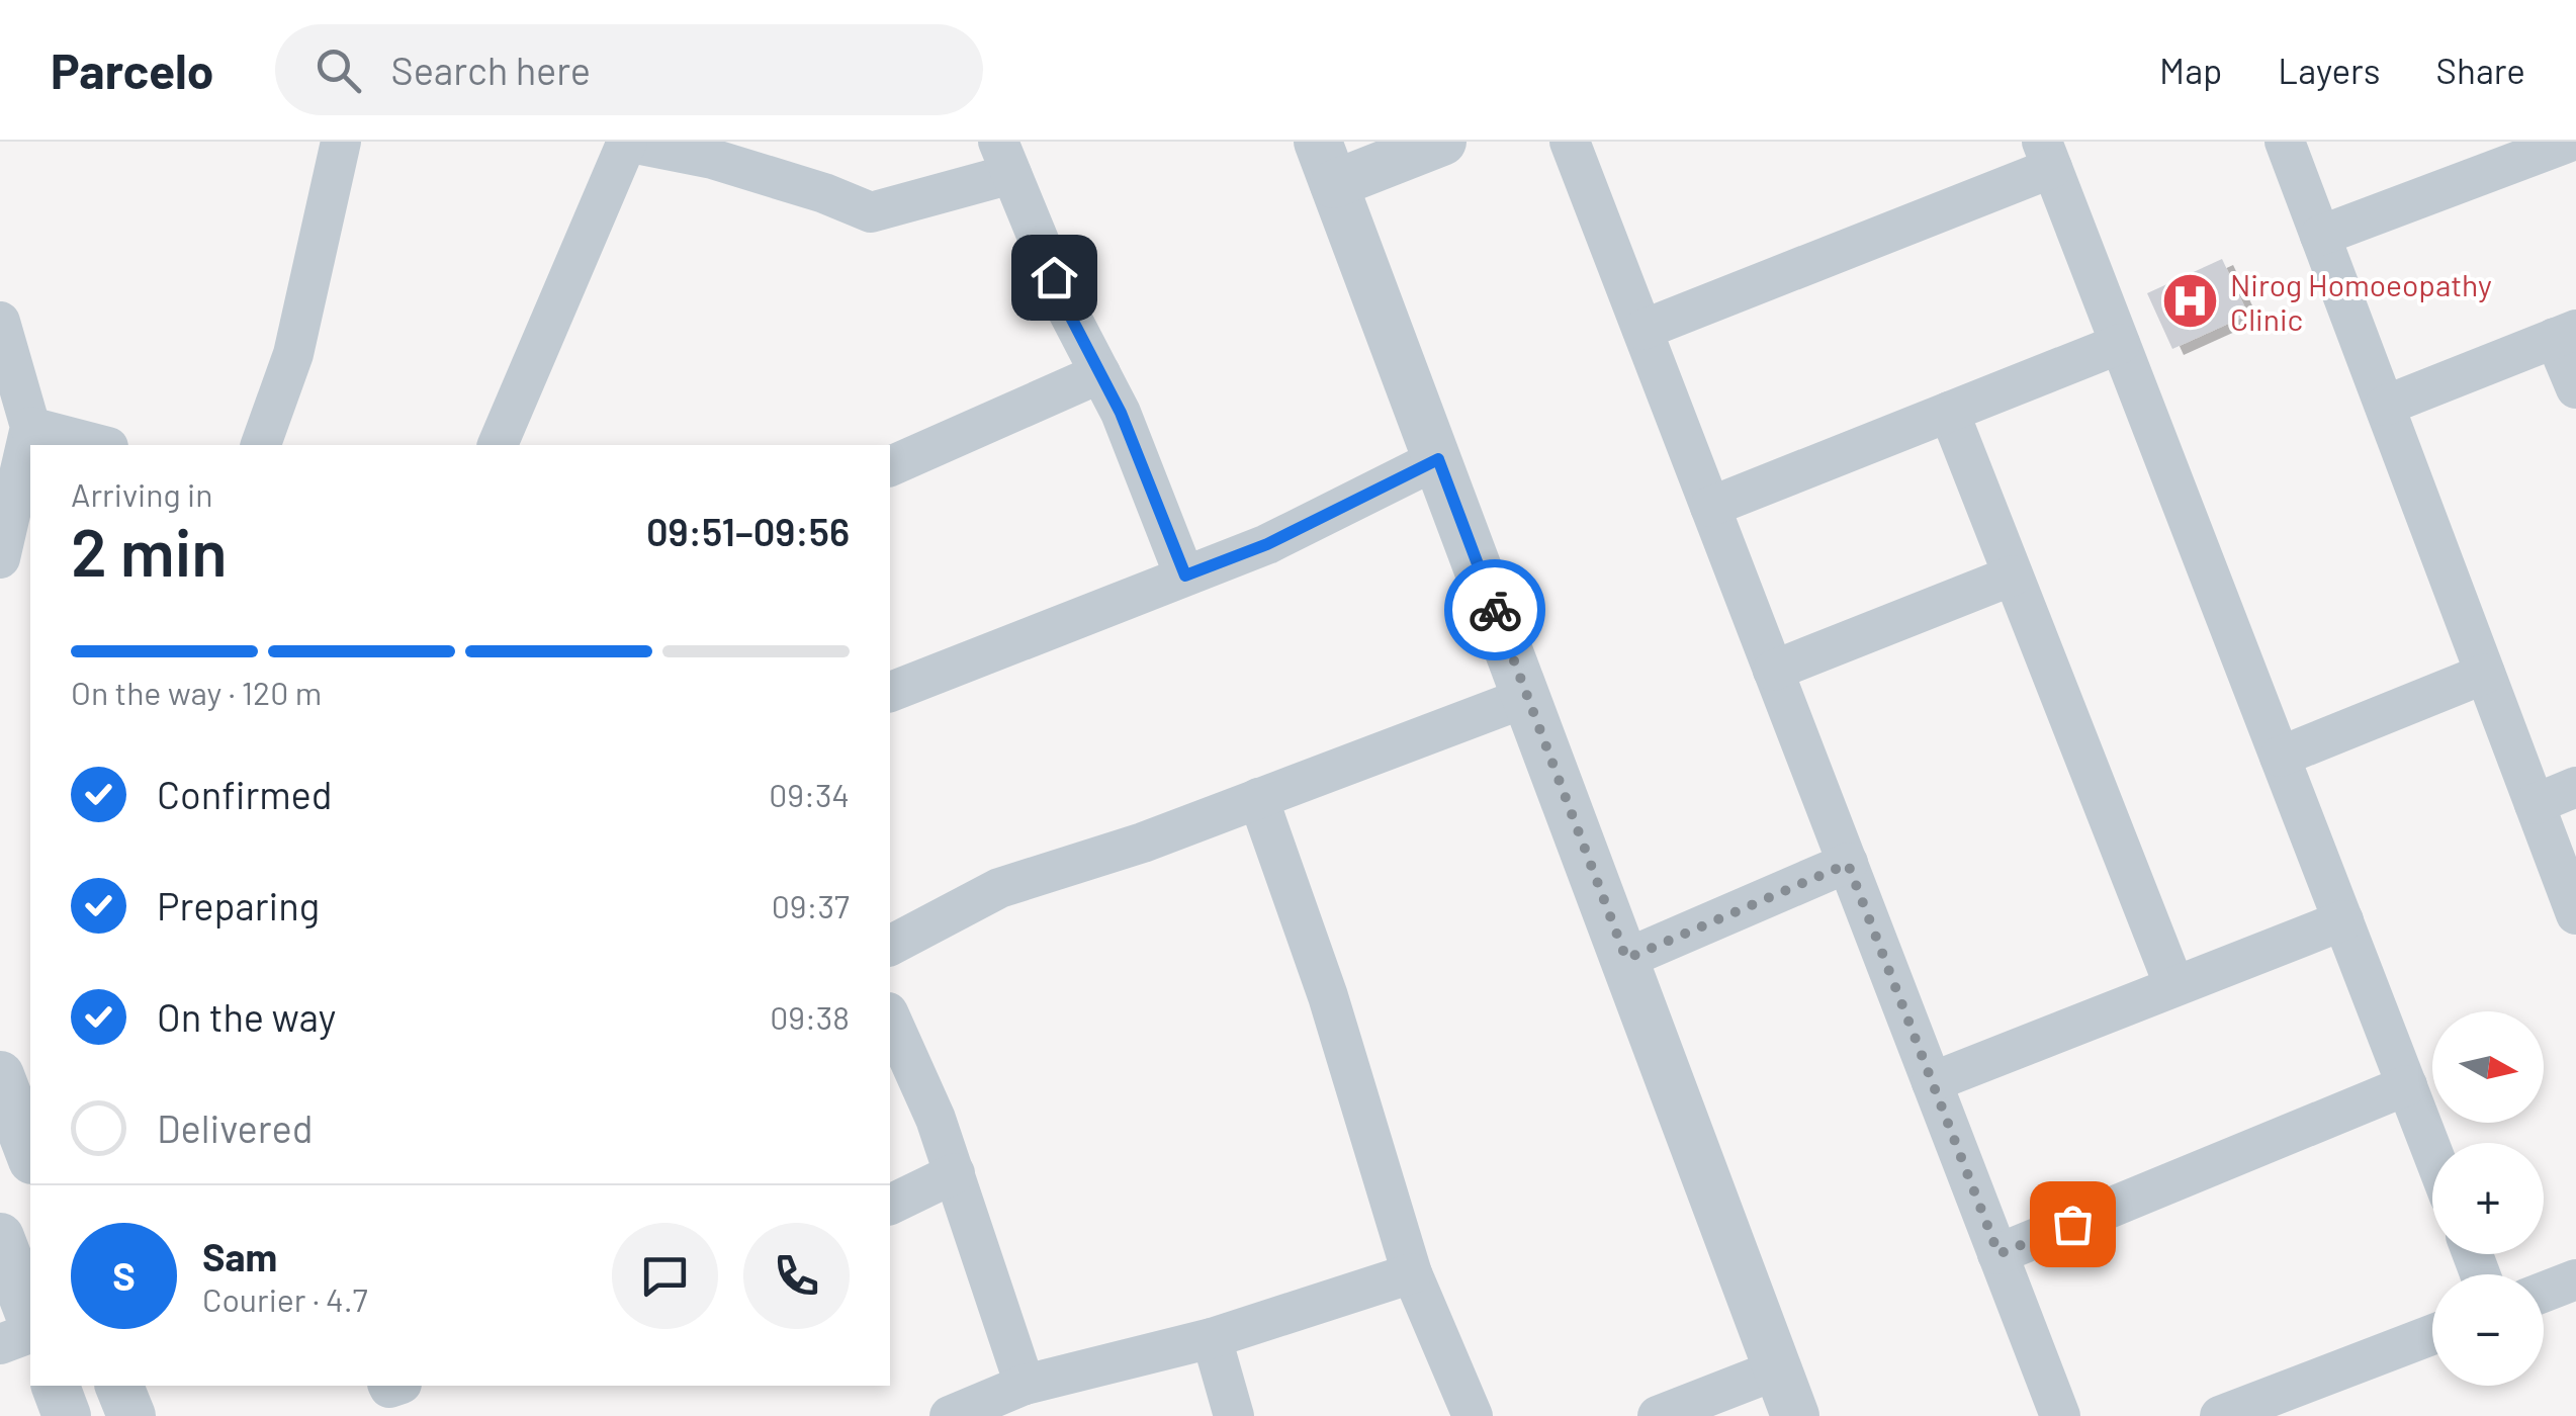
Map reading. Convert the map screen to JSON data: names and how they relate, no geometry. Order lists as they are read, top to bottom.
{
  "places": {
    "hospital": ["Nirog Homoeopathy Clinic"]
  },
  "north": "right",
  "page": {
    "header": "Parcelo",
    "search": "Search here",
    "nav": ["Map", "Layers", "Share"],
    "heading": ["2 min", "Arriving in", "09:51–09:56"],
    "panel": ["Sam", "Courier · 4.7"],
    "bar": "On the way · 120 m",
    "list": [
      ["Confirmed", "09:34"],
      ["Preparing", "09:37"],
      ["On the way", "09:38"],
      "Delivered"
    ],
    "map_buttons": ["+", "−"],
    "round": "S"
  }
}
